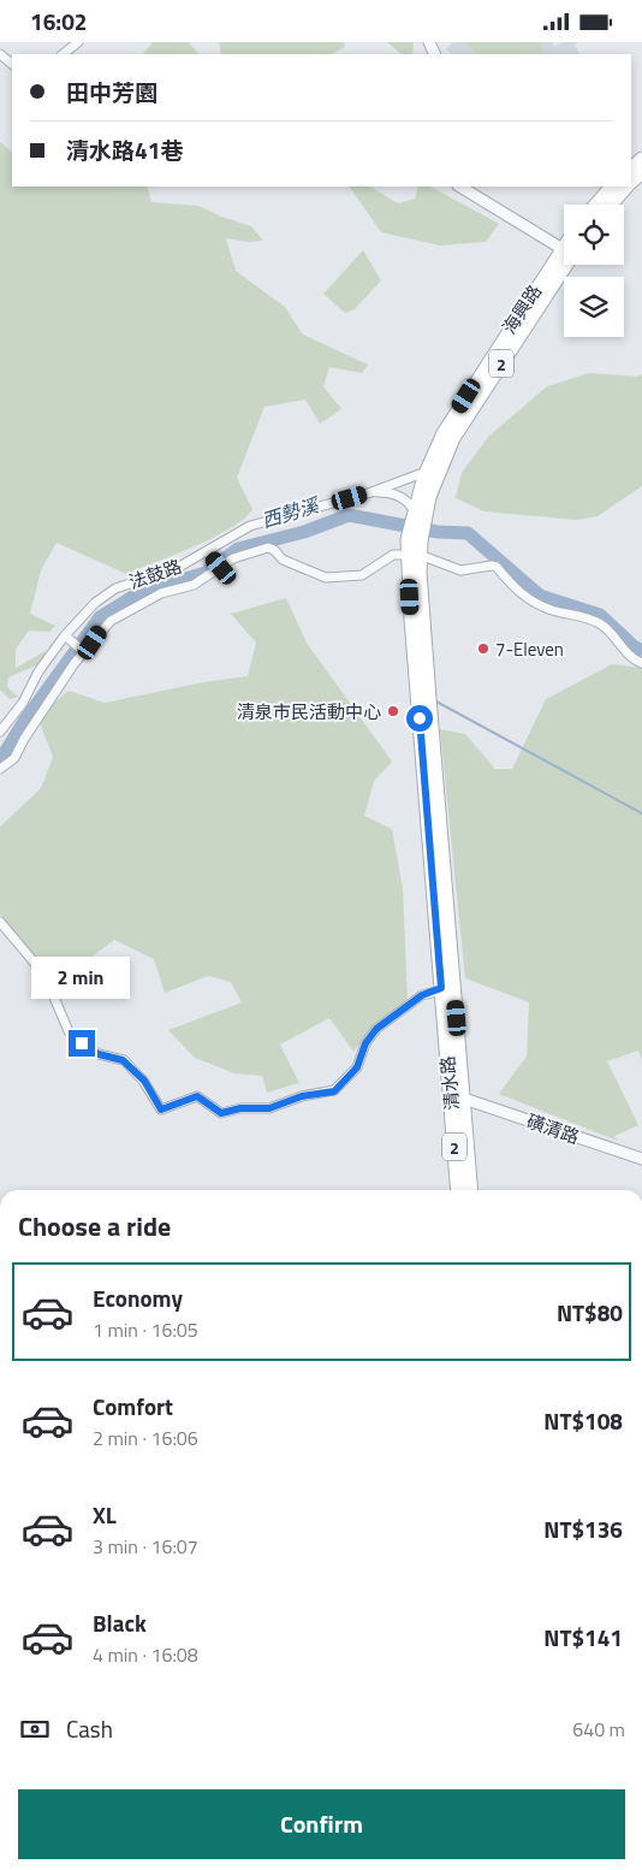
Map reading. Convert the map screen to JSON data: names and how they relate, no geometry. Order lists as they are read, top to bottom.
{
  "streets": {
    "main road": ["海興路", "2", "清水路"],
    "street": ["法鼓路", "磺清路"]
  },
  "crossings": [
    ["海興路", "2"],
    ["海興路", "法鼓路"],
    ["2", "清水路"],
    ["清水路", "磺清路"]
  ],
  "water": ["西勢溪"],
  "places": ["7-Eleven", "清泉市民活動中心"],
  "page": {
    "status": "16:02",
    "banner": ["田中芳園", "清水路41巷"],
    "bubble": "2 min",
    "heading": "Choose a ride",
    "list": [
      {
        "name": "Economy",
        "note": "1 min · 16:05",
        "value": "NT$80"
      },
      {
        "name": "Comfort",
        "note": "2 min · 16:06",
        "value": "NT$108"
      },
      {
        "name": "XL",
        "note": "3 min · 16:07",
        "value": "NT$136"
      },
      {
        "name": "Black",
        "note": "4 min · 16:08",
        "value": "NT$141"
      }
    ],
    "pay": ["Cash", "640 m"],
    "buttons": "Confirm"
  }
}
